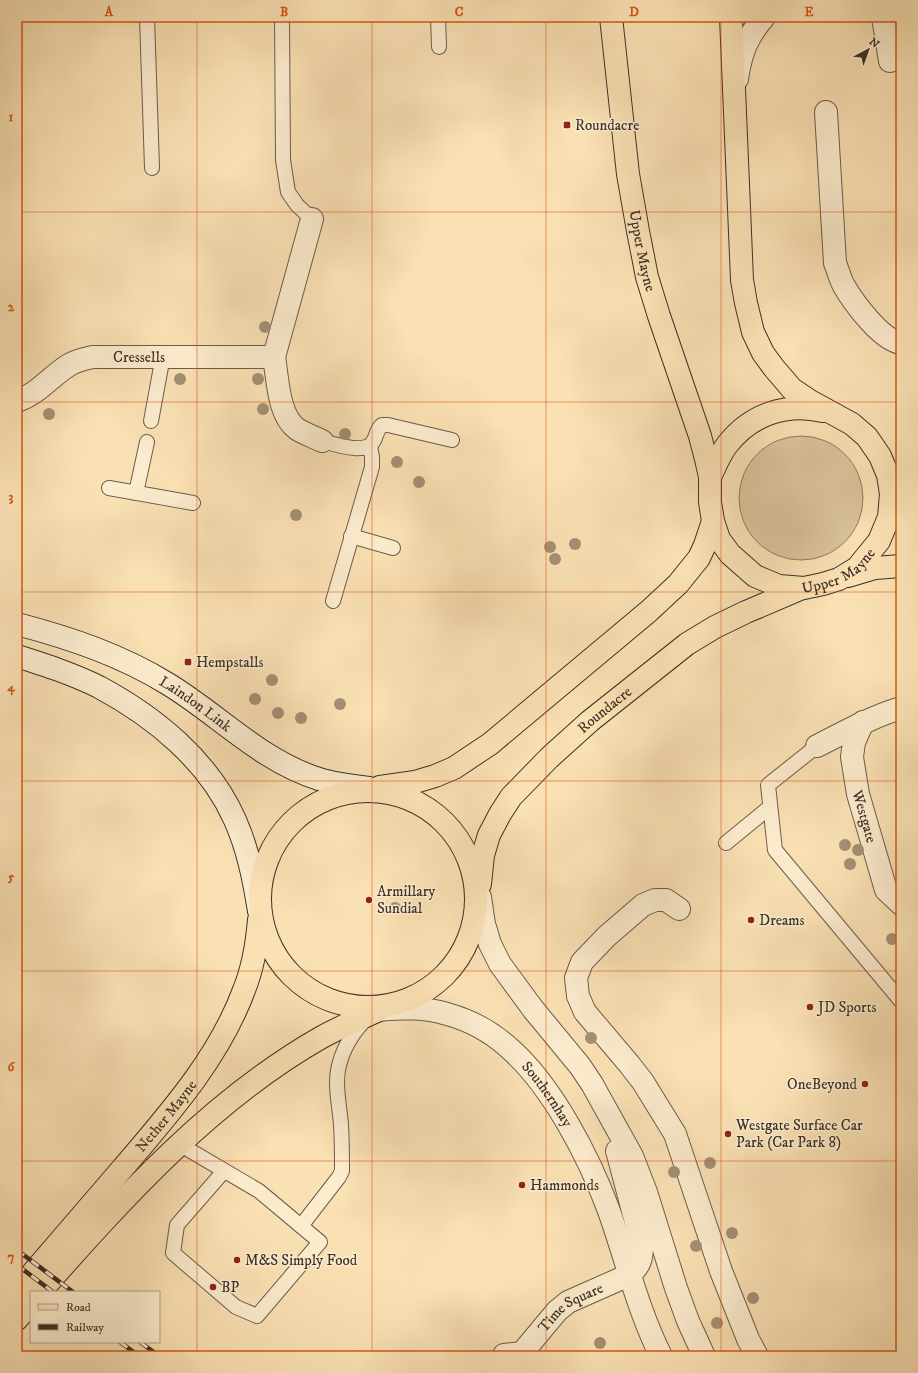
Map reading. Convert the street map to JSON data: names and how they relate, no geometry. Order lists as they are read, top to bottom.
{
  "streets": {
    "main road": ["Upper Mayne", "Roundacre", "Nether Mayne"],
    "street": [
      "Cressells",
      "Laindon Link",
      "Westgate",
      "Southernhay",
      "Time Square"
    ]
  },
  "crossings": [
    ["Upper Mayne", "Roundacre"],
    ["Laindon Link", "Nether Mayne"],
    ["Southernhay", "Nether Mayne"],
    ["Southernhay", "Time Square"]
  ],
  "places": {
    "transit": ["Roundacre", "Hempstalls"],
    "other": [
      "Armillary Sundial",
      "Dreams",
      "JD Sports",
      "OneBeyond",
      "Westgate Surface Car Park (Car Park 8)",
      "Hammonds",
      "M&S Simply Food",
      "BP"
    ]
  },
  "legend": ["Road", "Railway"],
  "north": "top right",
  "grid": {
    "columns": [
      "A",
      "B",
      "C",
      "D",
      "E"
    ],
    "rows": [
      "1",
      "2",
      "3",
      "4",
      "5",
      "6",
      "7"
    ]
  }
}
